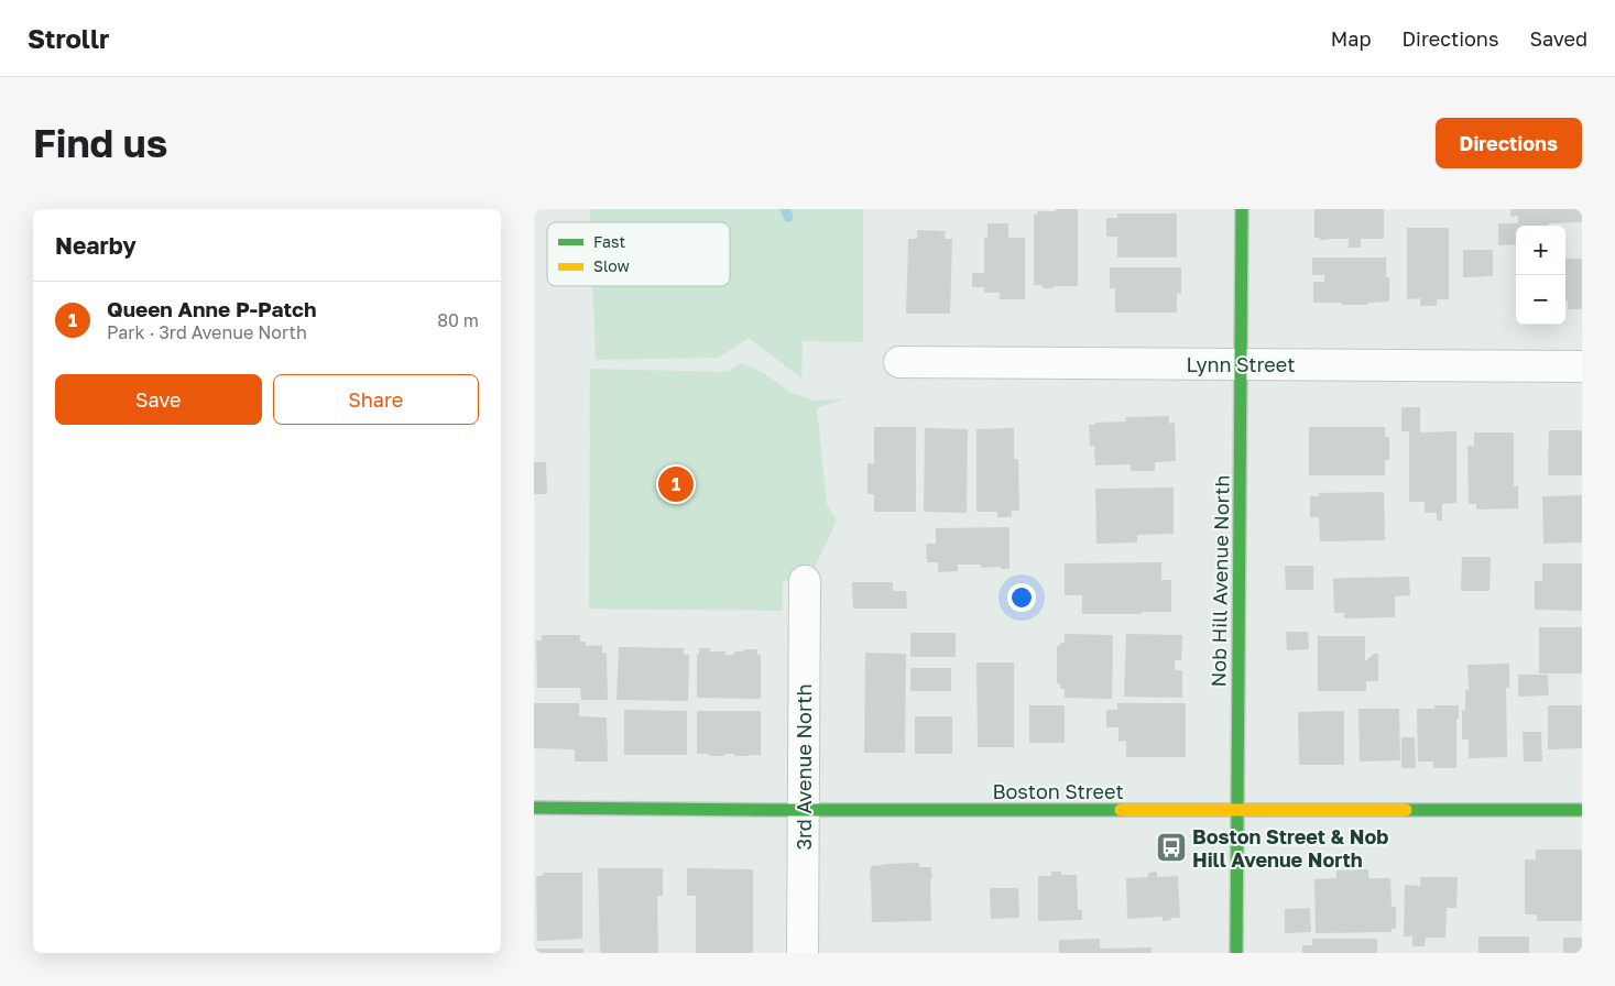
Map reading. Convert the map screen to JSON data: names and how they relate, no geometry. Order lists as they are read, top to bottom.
{
  "streets": {
    "street": [
      "Lynn Street",
      "Nob Hill Avenue North",
      "3rd Avenue North",
      "Boston Street"
    ]
  },
  "crossings": [
    ["Lynn Street", "Nob Hill Avenue North"],
    ["Nob Hill Avenue North", "Boston Street"],
    ["3rd Avenue North", "Boston Street"]
  ],
  "places": {
    "bus stop": ["Boston Street & Nob Hill Avenue North"]
  },
  "legend": ["Fast", "Slow"],
  "page": {
    "header": "Strollr",
    "nav": ["Map", "Directions", "Saved"],
    "buttons": [
      "Directions",
      ["Save", "Share"]
    ],
    "title": "Find us",
    "heading": "Nearby",
    "map_buttons": ["+", "−"],
    "list": [
      {
        "mark": "1",
        "name": "Queen Anne P-Patch",
        "note": "Park · 3rd Avenue North",
        "value": "80 m"
      }
    ],
    "pins": "1"
  }
}
